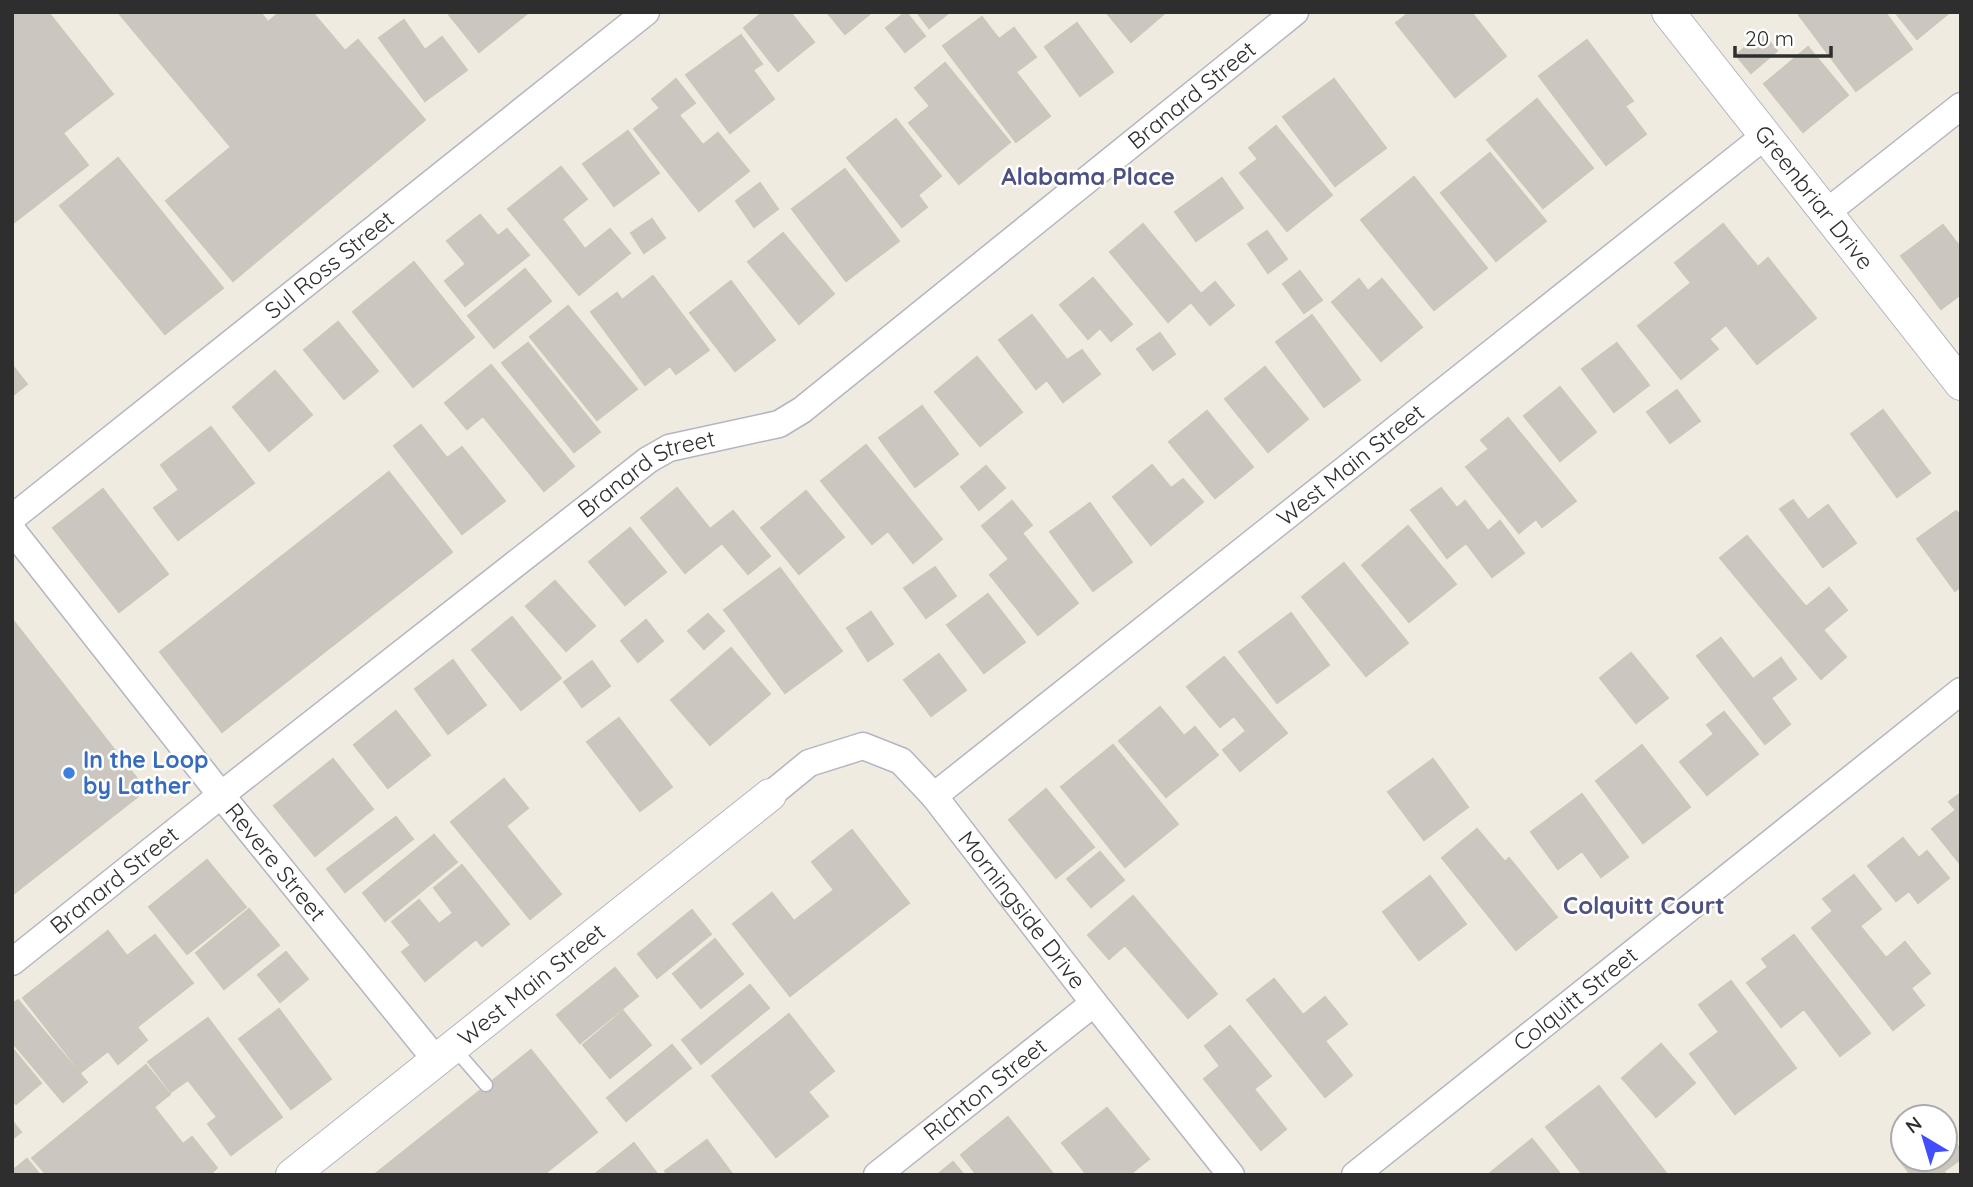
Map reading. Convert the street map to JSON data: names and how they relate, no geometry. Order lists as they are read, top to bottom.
{
  "streets": {
    "street": [
      "Branard Street",
      "Greenbriar Drive",
      "Sul Ross Street",
      "West Main Street",
      "Revere Street",
      "Morningside Drive",
      "Colquitt Street",
      "Richton Street"
    ]
  },
  "crossings": [
    ["Branard Street", "Revere Street"],
    ["Greenbriar Drive", "West Main Street"],
    ["West Main Street", "Revere Street"],
    ["West Main Street", "Morningside Drive"],
    ["Morningside Drive", "Richton Street"]
  ],
  "districts": ["Alabama Place", "Colquitt Court"],
  "places": ["In the Loop by Lather"],
  "scale_bar": "20 m",
  "north": "top left"
}
